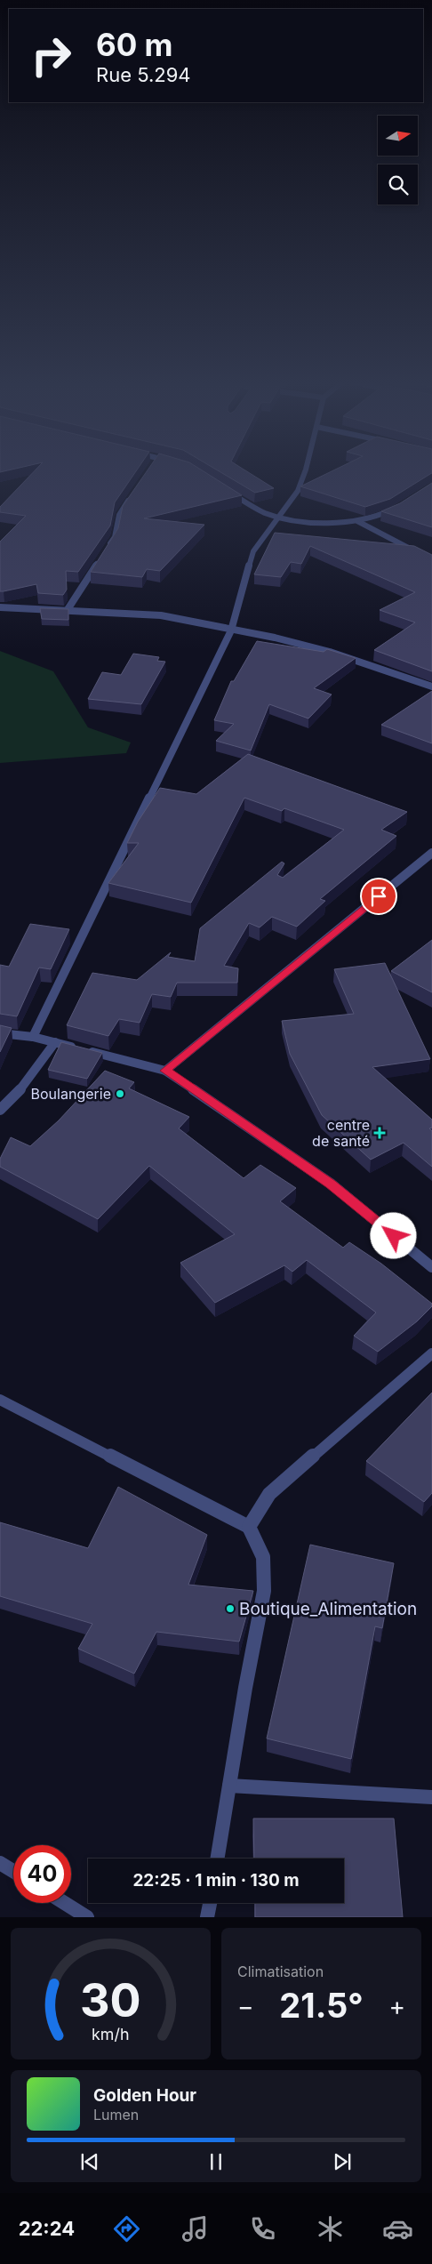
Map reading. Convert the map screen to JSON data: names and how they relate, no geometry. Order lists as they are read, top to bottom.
{
  "places": {
    "other": ["Boulangerie", "Boutique_Alimentation"],
    "health": ["centre de santé"]
  },
  "north": "right",
  "page": {
    "turn": ["60 m", "Rue 5.294"],
    "limit": "40",
    "trip": "22:25 · 1 min · 130 m",
    "tile": "Climatisation",
    "heat": ["−", "21.5°", "+"],
    "song": ["Golden Hour", "Lumen"],
    "tabs": "22:24",
    "gauge": ["30", "km/h"]
  }
}
